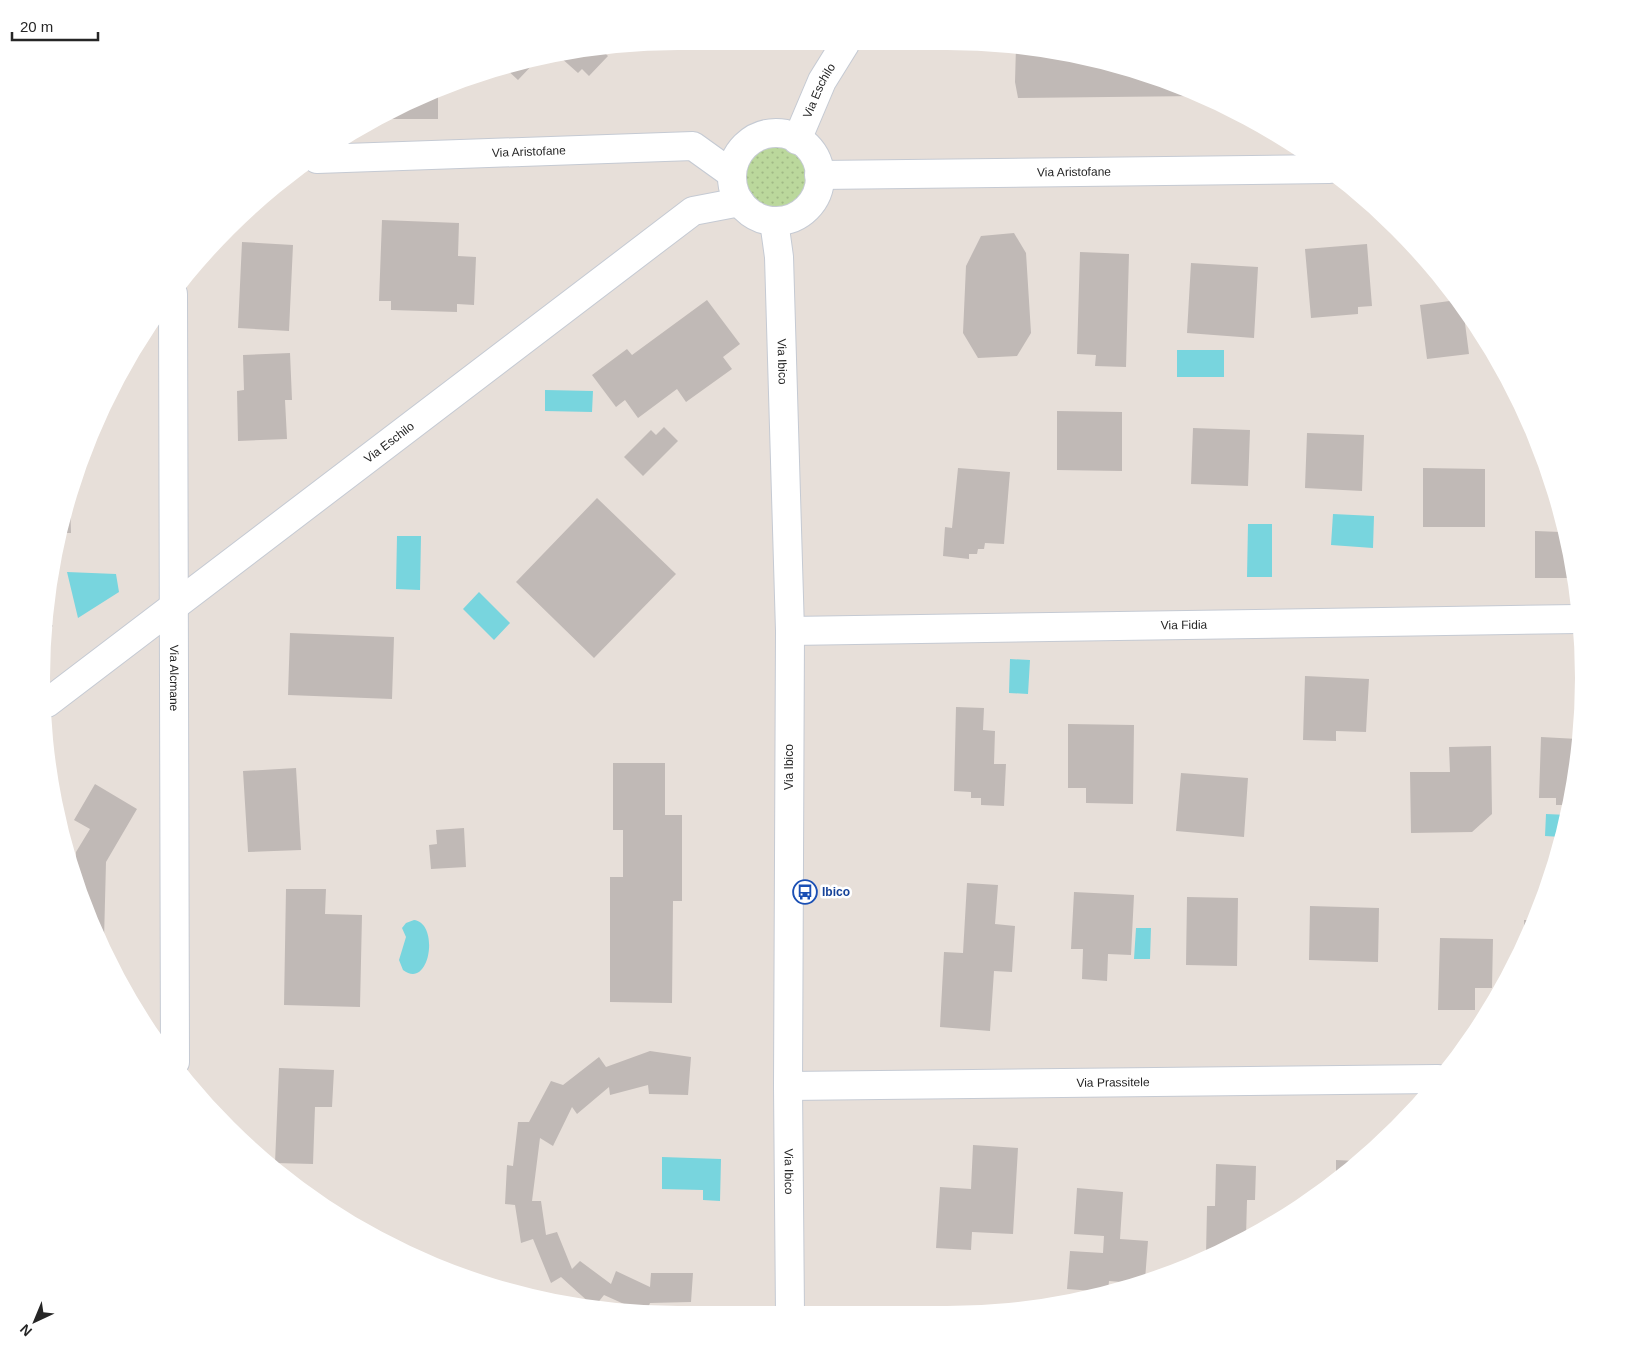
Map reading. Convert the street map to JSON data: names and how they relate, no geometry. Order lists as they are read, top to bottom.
{
  "streets": {
    "street": [
      "Via Eschilo",
      "Via Aristofane",
      "Via Ibico",
      "Via Fidia",
      "Via Alcmane",
      "Via Prassitele"
    ]
  },
  "crossings": [
    ["Via Eschilo", "Via Aristofane"],
    ["Via Eschilo", "Via Ibico"],
    ["Via Eschilo", "Via Alcmane"],
    ["Via Aristofane", "Via Ibico"],
    ["Via Ibico", "Via Fidia"],
    ["Via Ibico", "Via Prassitele"]
  ],
  "places": {
    "bus stop": ["Ibico"]
  },
  "scale_bar": "20 m",
  "north": "bottom left"
}
